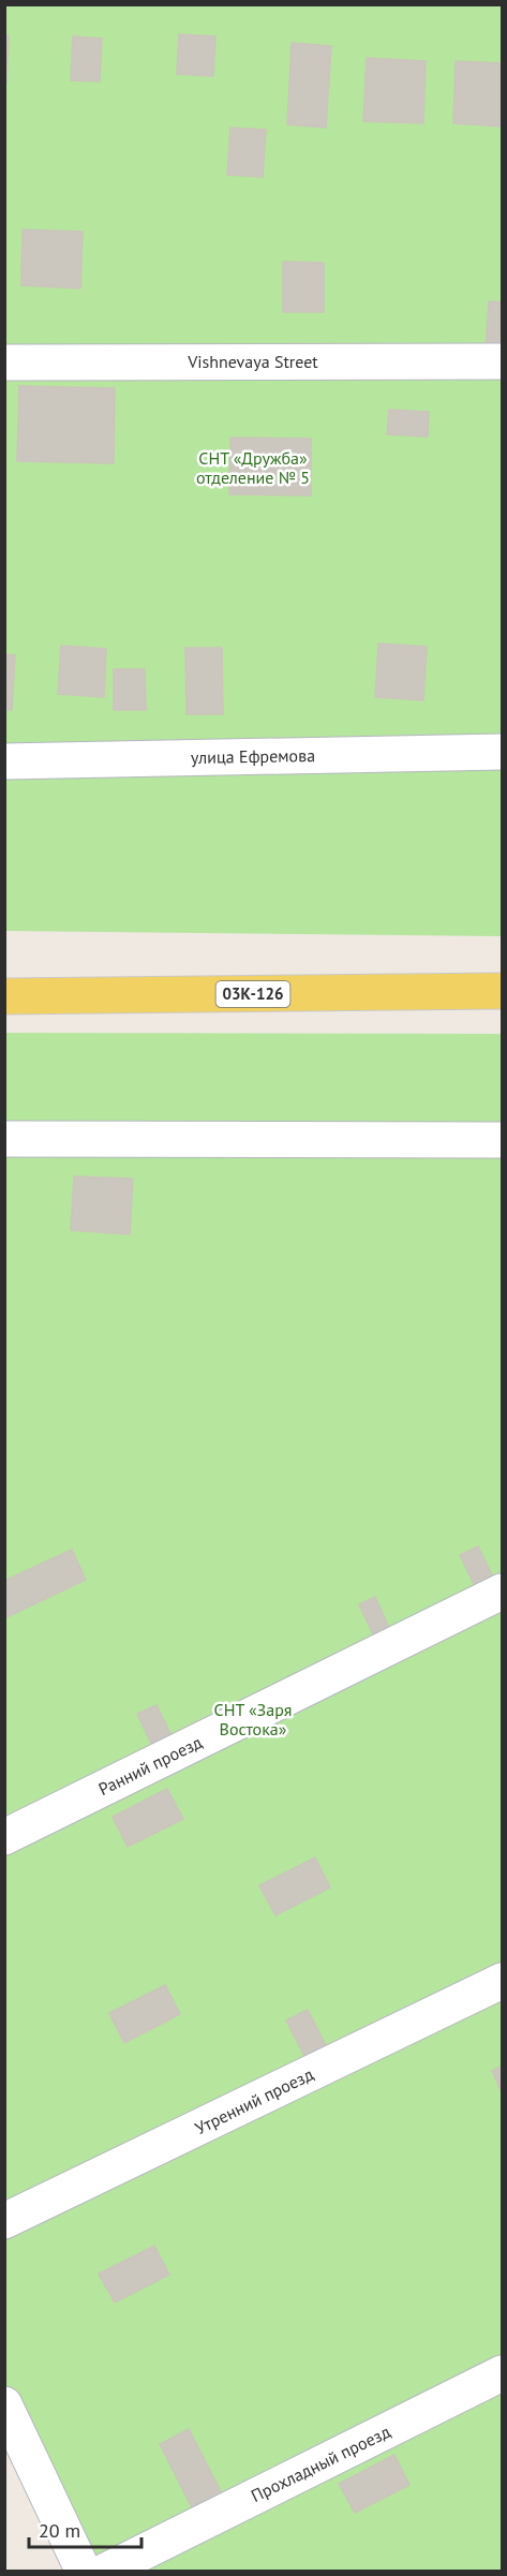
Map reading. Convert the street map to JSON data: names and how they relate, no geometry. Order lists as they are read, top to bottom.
{
  "streets": {
    "main road": ["03К-126"],
    "street": [
      "Vishnevaya Street",
      "улица Ефремова",
      "Ранний проезд",
      "Утренний проезд",
      "Прохладный проезд"
    ]
  },
  "parks": ["СНТ «Дружба» отделение № 5", "СНТ «Заря Востока»"],
  "scale_bar": "20 m"
}
